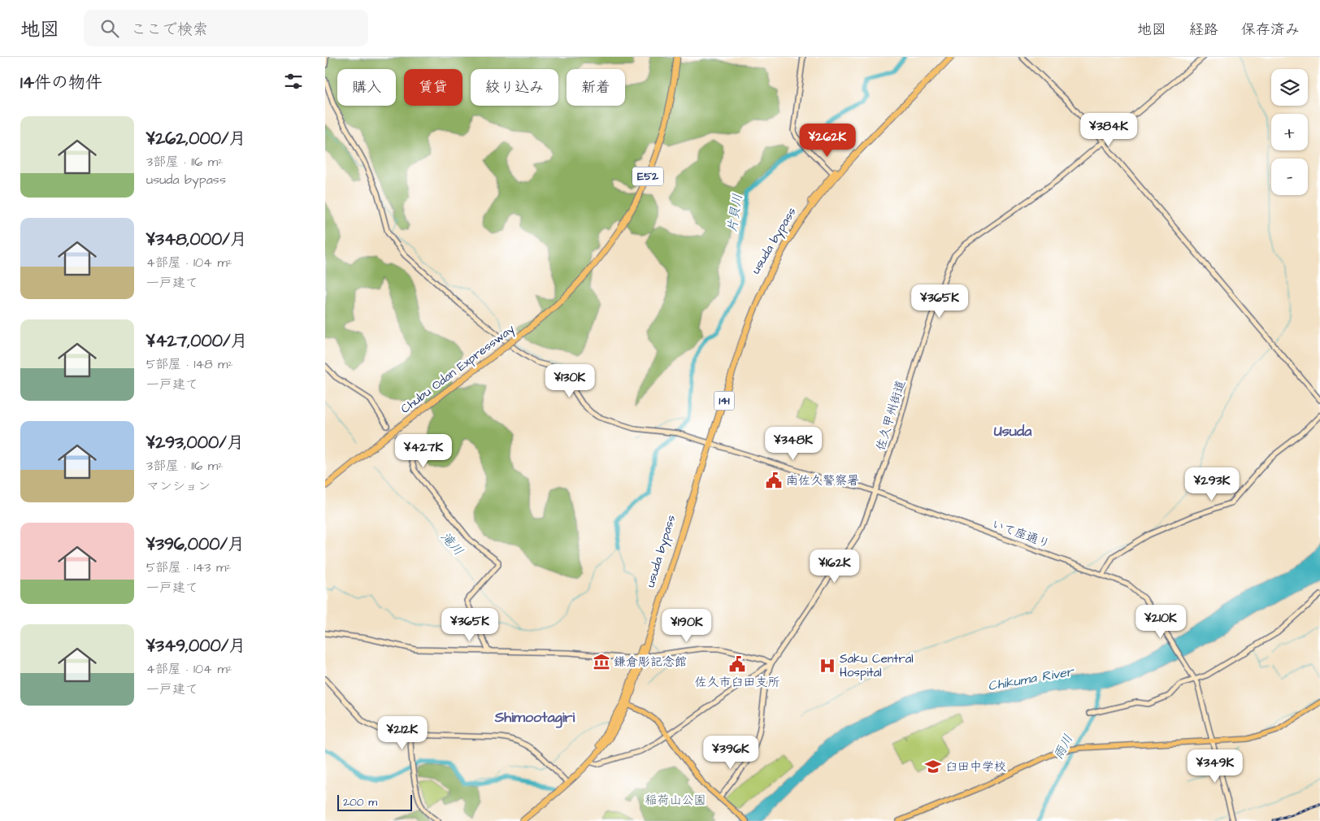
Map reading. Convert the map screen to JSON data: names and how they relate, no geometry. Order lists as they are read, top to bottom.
{
  "streets": {
    "highway": [
      "E52",
      "usuda bypass",
      "Chubu Odan Expressway",
      "141"
    ],
    "street": ["佐久甲州街道", "いて座通り"]
  },
  "crossings": [
    ["usuda bypass", "141"],
    ["usuda bypass", "佐久甲州街道"],
    ["usuda bypass", "いて座通り"],
    ["佐久甲州街道", "いて座通り"]
  ],
  "districts": ["Usuda", "Shimootagiri"],
  "water": [
    "片貝川",
    "滝川",
    "Chikuma River",
    "雨川"
  ],
  "parks": ["稲荷山公園"],
  "places": {
    "public building": ["南佐久警察署", "佐久市臼田支所"],
    "museum": ["鎌倉彫記念館"],
    "hospital": ["Saku Central Hospital"],
    "school or university": ["臼田中学校"]
  },
  "scale_bar": "200 m",
  "page": {
    "header": "地図",
    "search": "ここで検索",
    "nav": ["地図", "経路", "保存済み"],
    "heading": "14件の物件",
    "map_buttons": ["+", "−"],
    "chip": [
      "購入",
      "賃貸",
      "絞り込み",
      "新着"
    ],
    "list": [
      {
        "name": "¥262,000/月",
        "note": "3部屋 · 116 m² · usuda bypass"
      },
      {
        "name": "¥348,000/月",
        "note": "4部屋 · 104 m² · 一戸建て"
      },
      {
        "name": "¥427,000/月",
        "note": "5部屋 · 148 m² · 一戸建て"
      },
      {
        "name": "¥293,000/月",
        "note": "3部屋 · 116 m² · マンション"
      },
      {
        "name": "¥396,000/月",
        "note": "5部屋 · 143 m² · 一戸建て"
      },
      {
        "name": "¥349,000/月",
        "note": "4部屋 · 104 m² · 一戸建て"
      }
    ],
    "price": [
      "¥384K",
      "¥262K",
      "¥365K",
      "¥130K",
      "¥348K",
      "¥427K",
      "¥293K",
      "¥162K",
      "¥210K",
      "¥365K",
      "¥190K",
      "¥212K",
      "¥396K",
      "¥349K"
    ],
    "scale": "200 m"
  }
}
